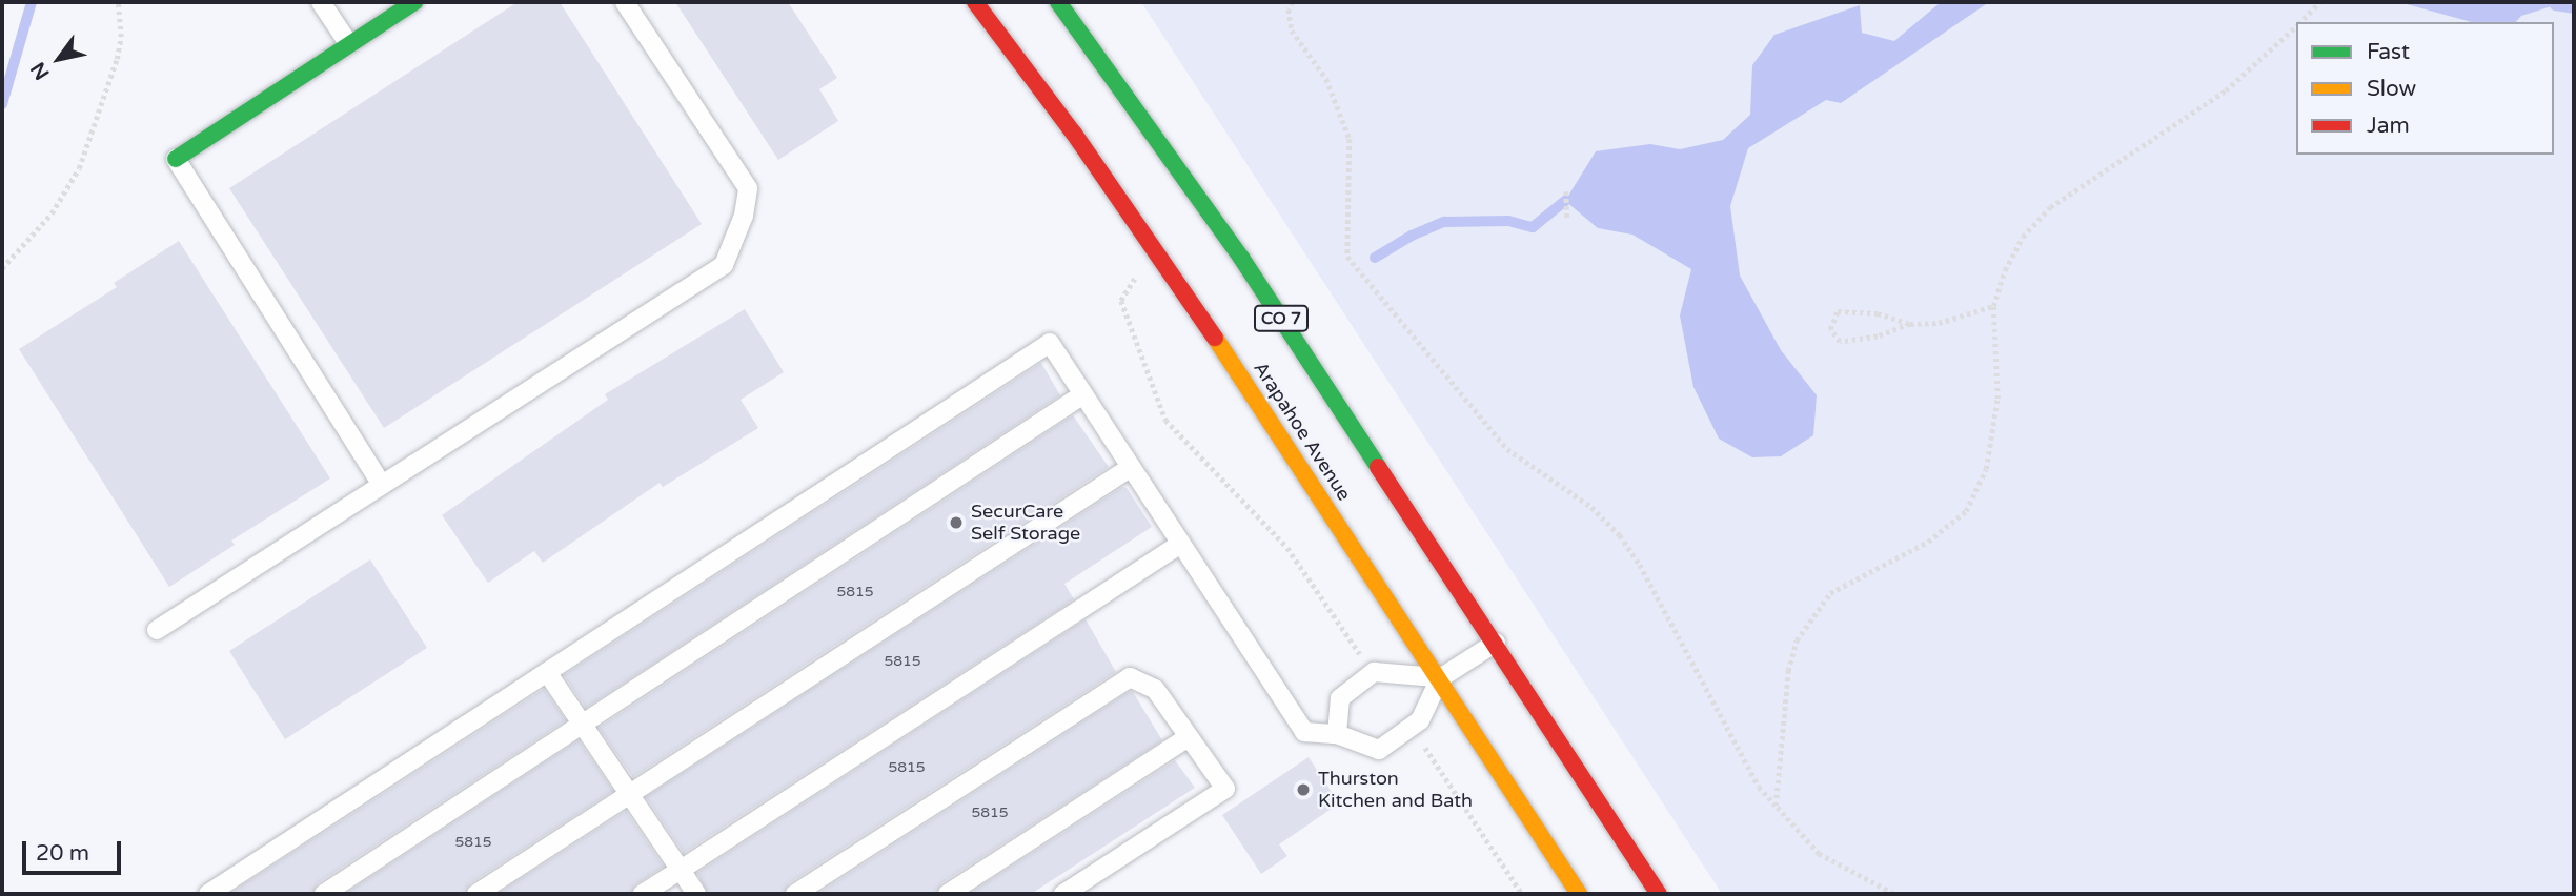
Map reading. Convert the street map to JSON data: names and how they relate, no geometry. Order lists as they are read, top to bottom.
{
  "streets": {
    "main road": ["CO 7", "Arapahoe Avenue"]
  },
  "places": ["SecurCare Self Storage", "Thurston Kitchen and Bath"],
  "house_numbers": [
    "5815",
    "5815",
    "5815",
    "5815",
    "5815"
  ],
  "legend": ["Fast", "Slow", "Jam"],
  "scale_bar": "20 m",
  "north": "bottom left"
}
